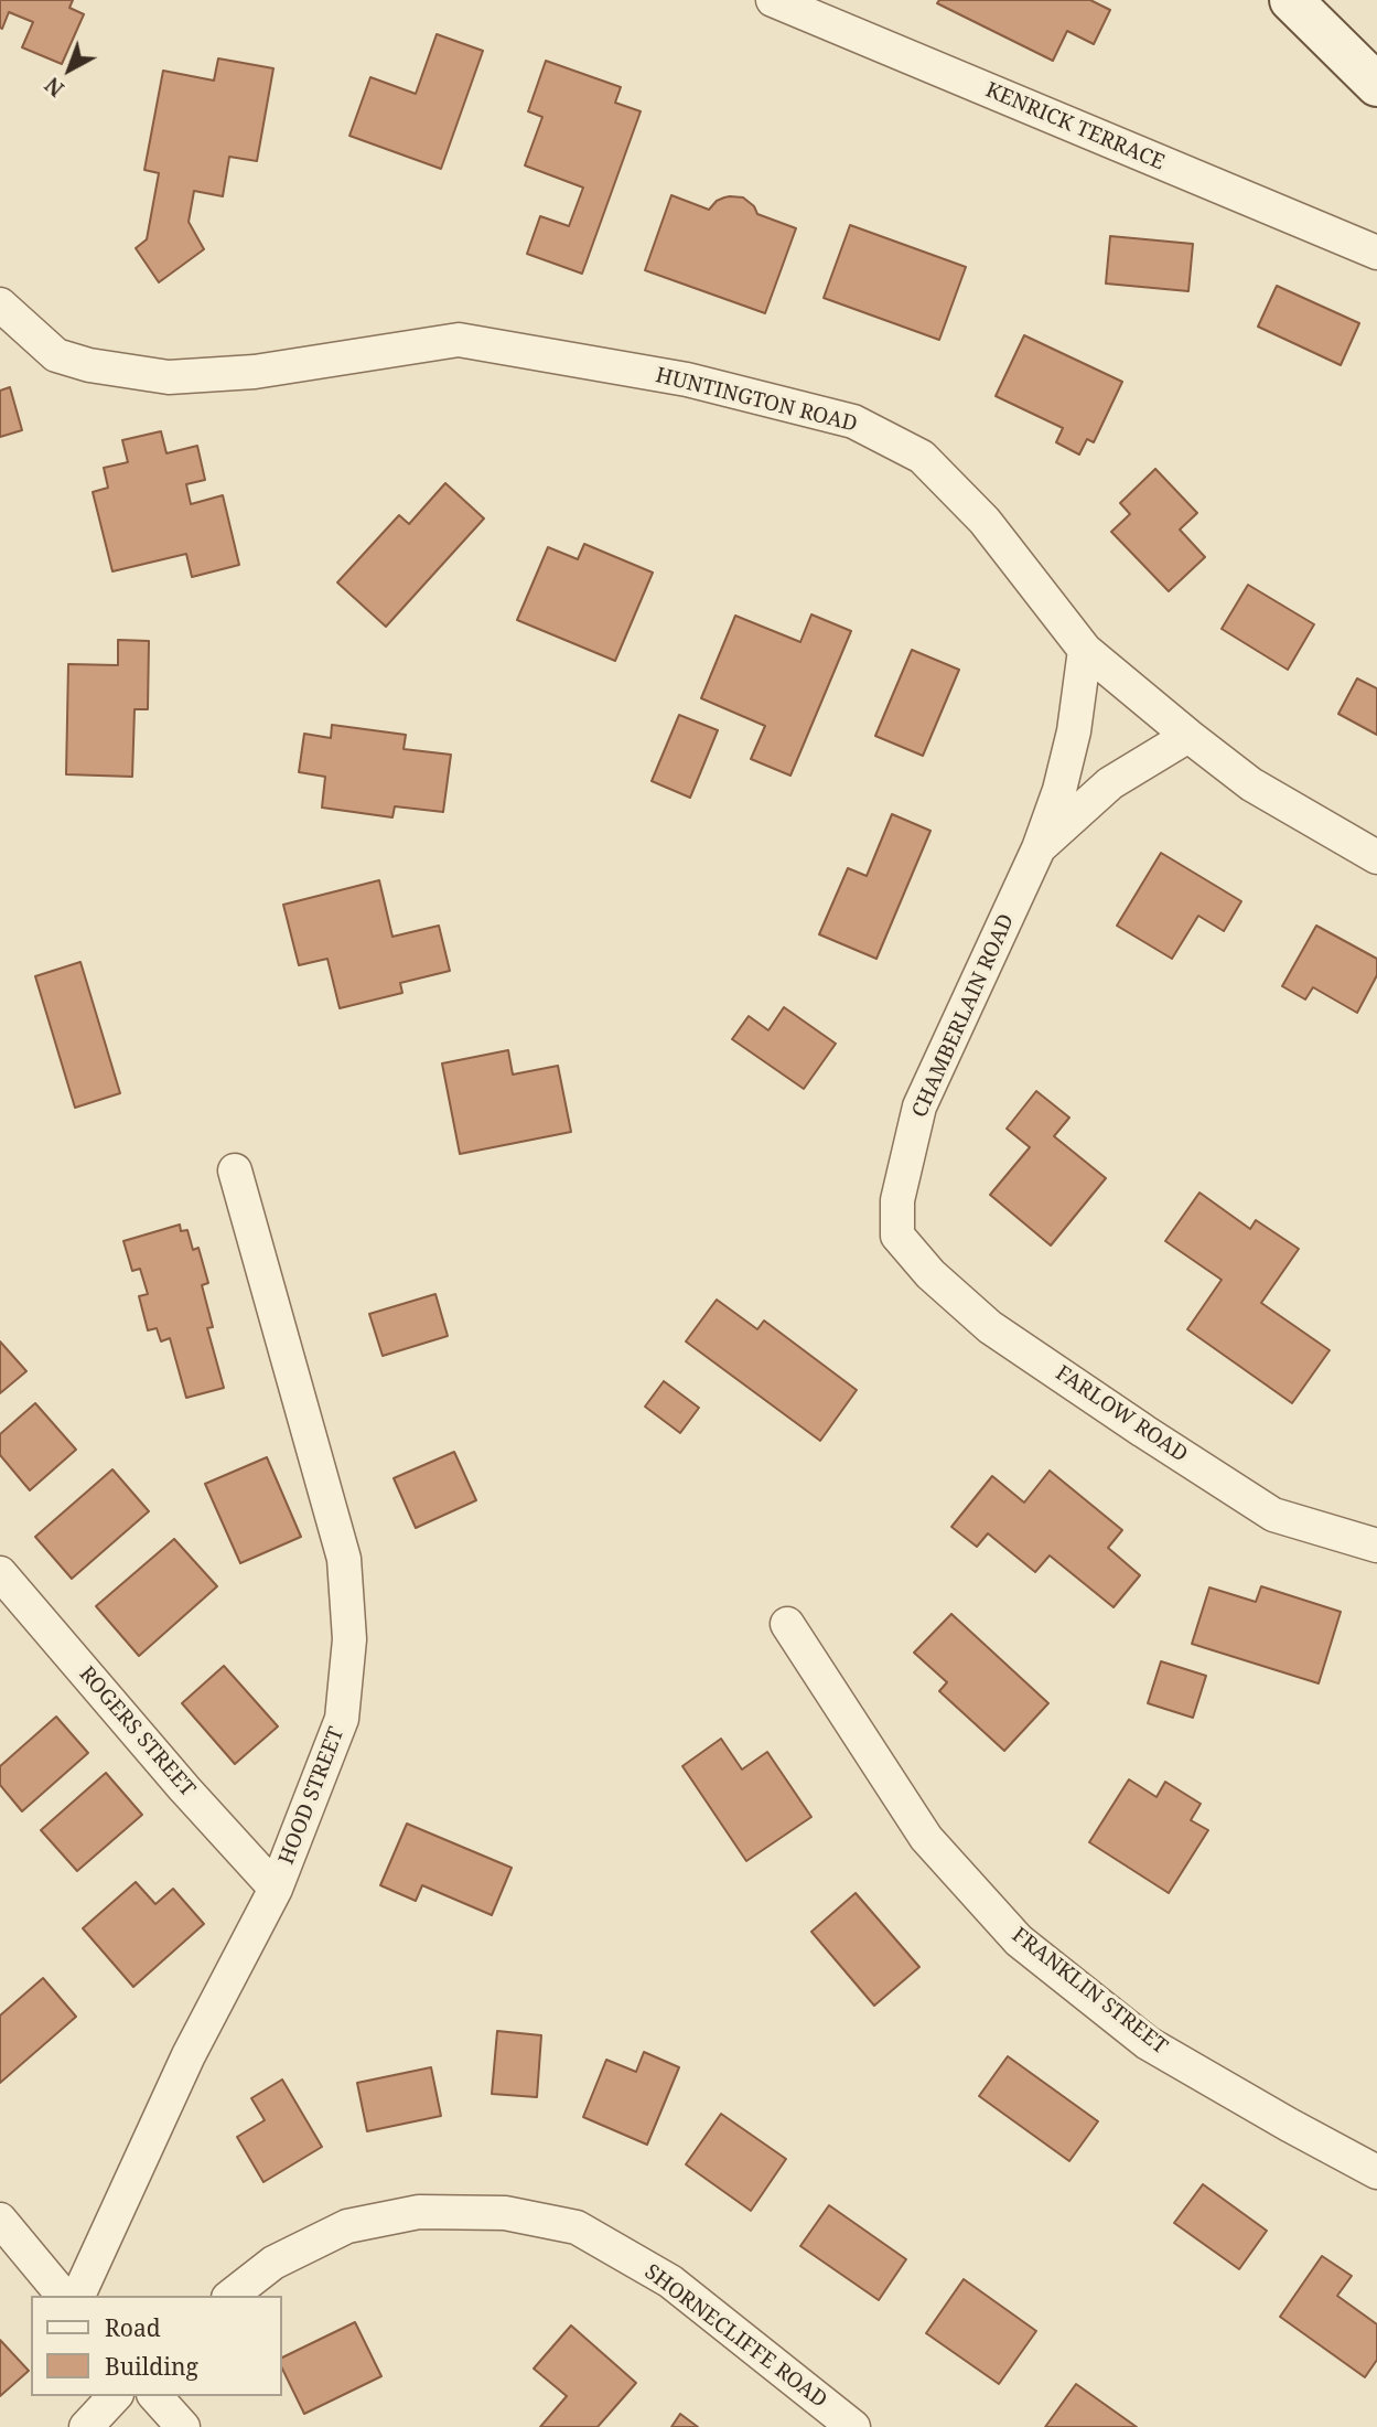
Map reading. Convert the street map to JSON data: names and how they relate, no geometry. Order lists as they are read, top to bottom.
{
  "streets": {
    "street": [
      "KENRICK TERRACE",
      "HUNTINGTON ROAD",
      "CHAMBERLAIN ROAD",
      "FARLOW ROAD",
      "ROGERS STREET",
      "HOOD STREET",
      "FRANKLIN STREET",
      "SHORNECLIFFE ROAD"
    ]
  },
  "crossings": [
    ["HUNTINGTON ROAD", "CHAMBERLAIN ROAD"],
    ["CHAMBERLAIN ROAD", "FARLOW ROAD"],
    ["ROGERS STREET", "HOOD STREET"]
  ],
  "legend": ["Road", "Building"],
  "north": "bottom left"
}
